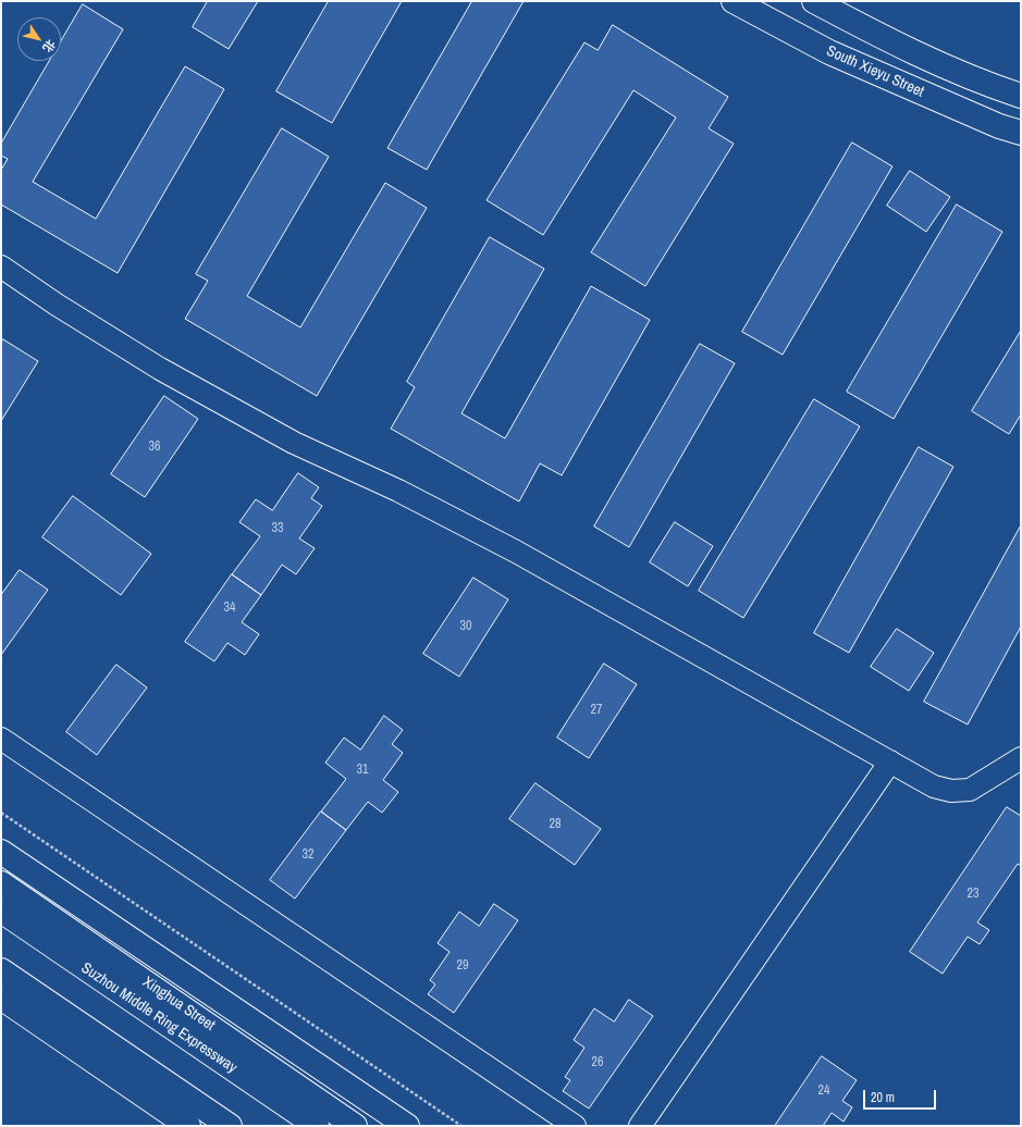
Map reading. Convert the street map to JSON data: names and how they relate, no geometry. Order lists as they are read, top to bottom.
{
  "streets": {
    "main road": ["South Xieyu Street", "Xinghua Street", "Suzhou Middle Ring Expressway"]
  },
  "house_numbers": [
    "36",
    "33",
    "34",
    "30",
    "27",
    "31",
    "28",
    "32",
    "23",
    "29",
    "26",
    "24"
  ],
  "scale_bar": "20 m",
  "north": "bottom right"
}
